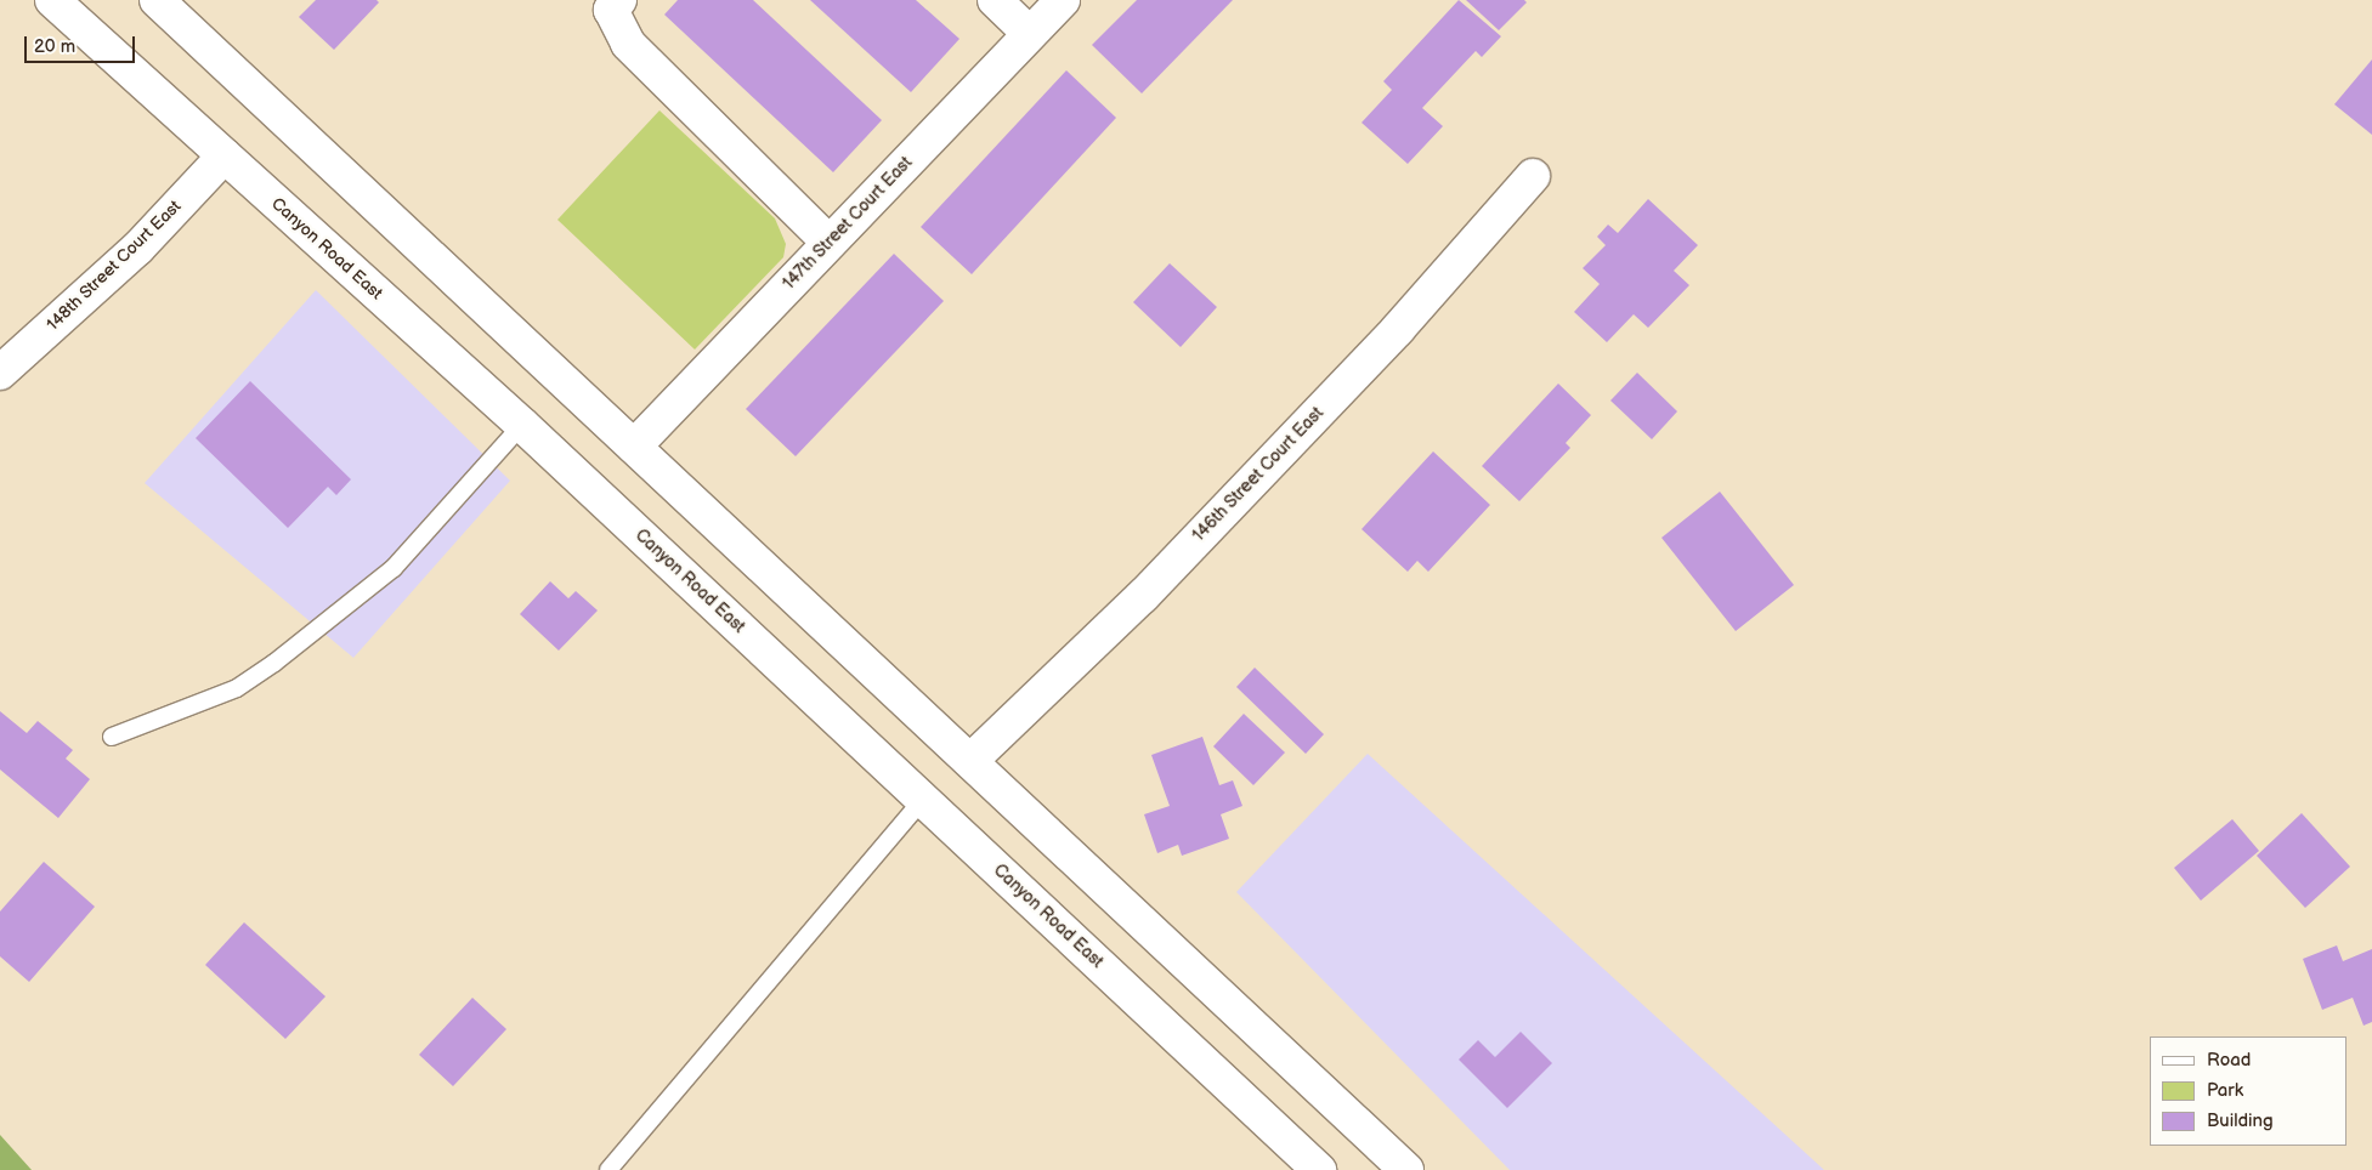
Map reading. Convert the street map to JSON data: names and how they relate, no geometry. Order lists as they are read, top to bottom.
{
  "streets": {
    "main road": [
      "147th Street Court East",
      "Canyon Road East",
      "148th Street Court East",
      "146th Street Court East"
    ]
  },
  "crossings": [
    ["Canyon Road East", "148th Street Court East"]
  ],
  "legend": ["Road", "Park", "Building"],
  "scale_bar": "20 m"
}
